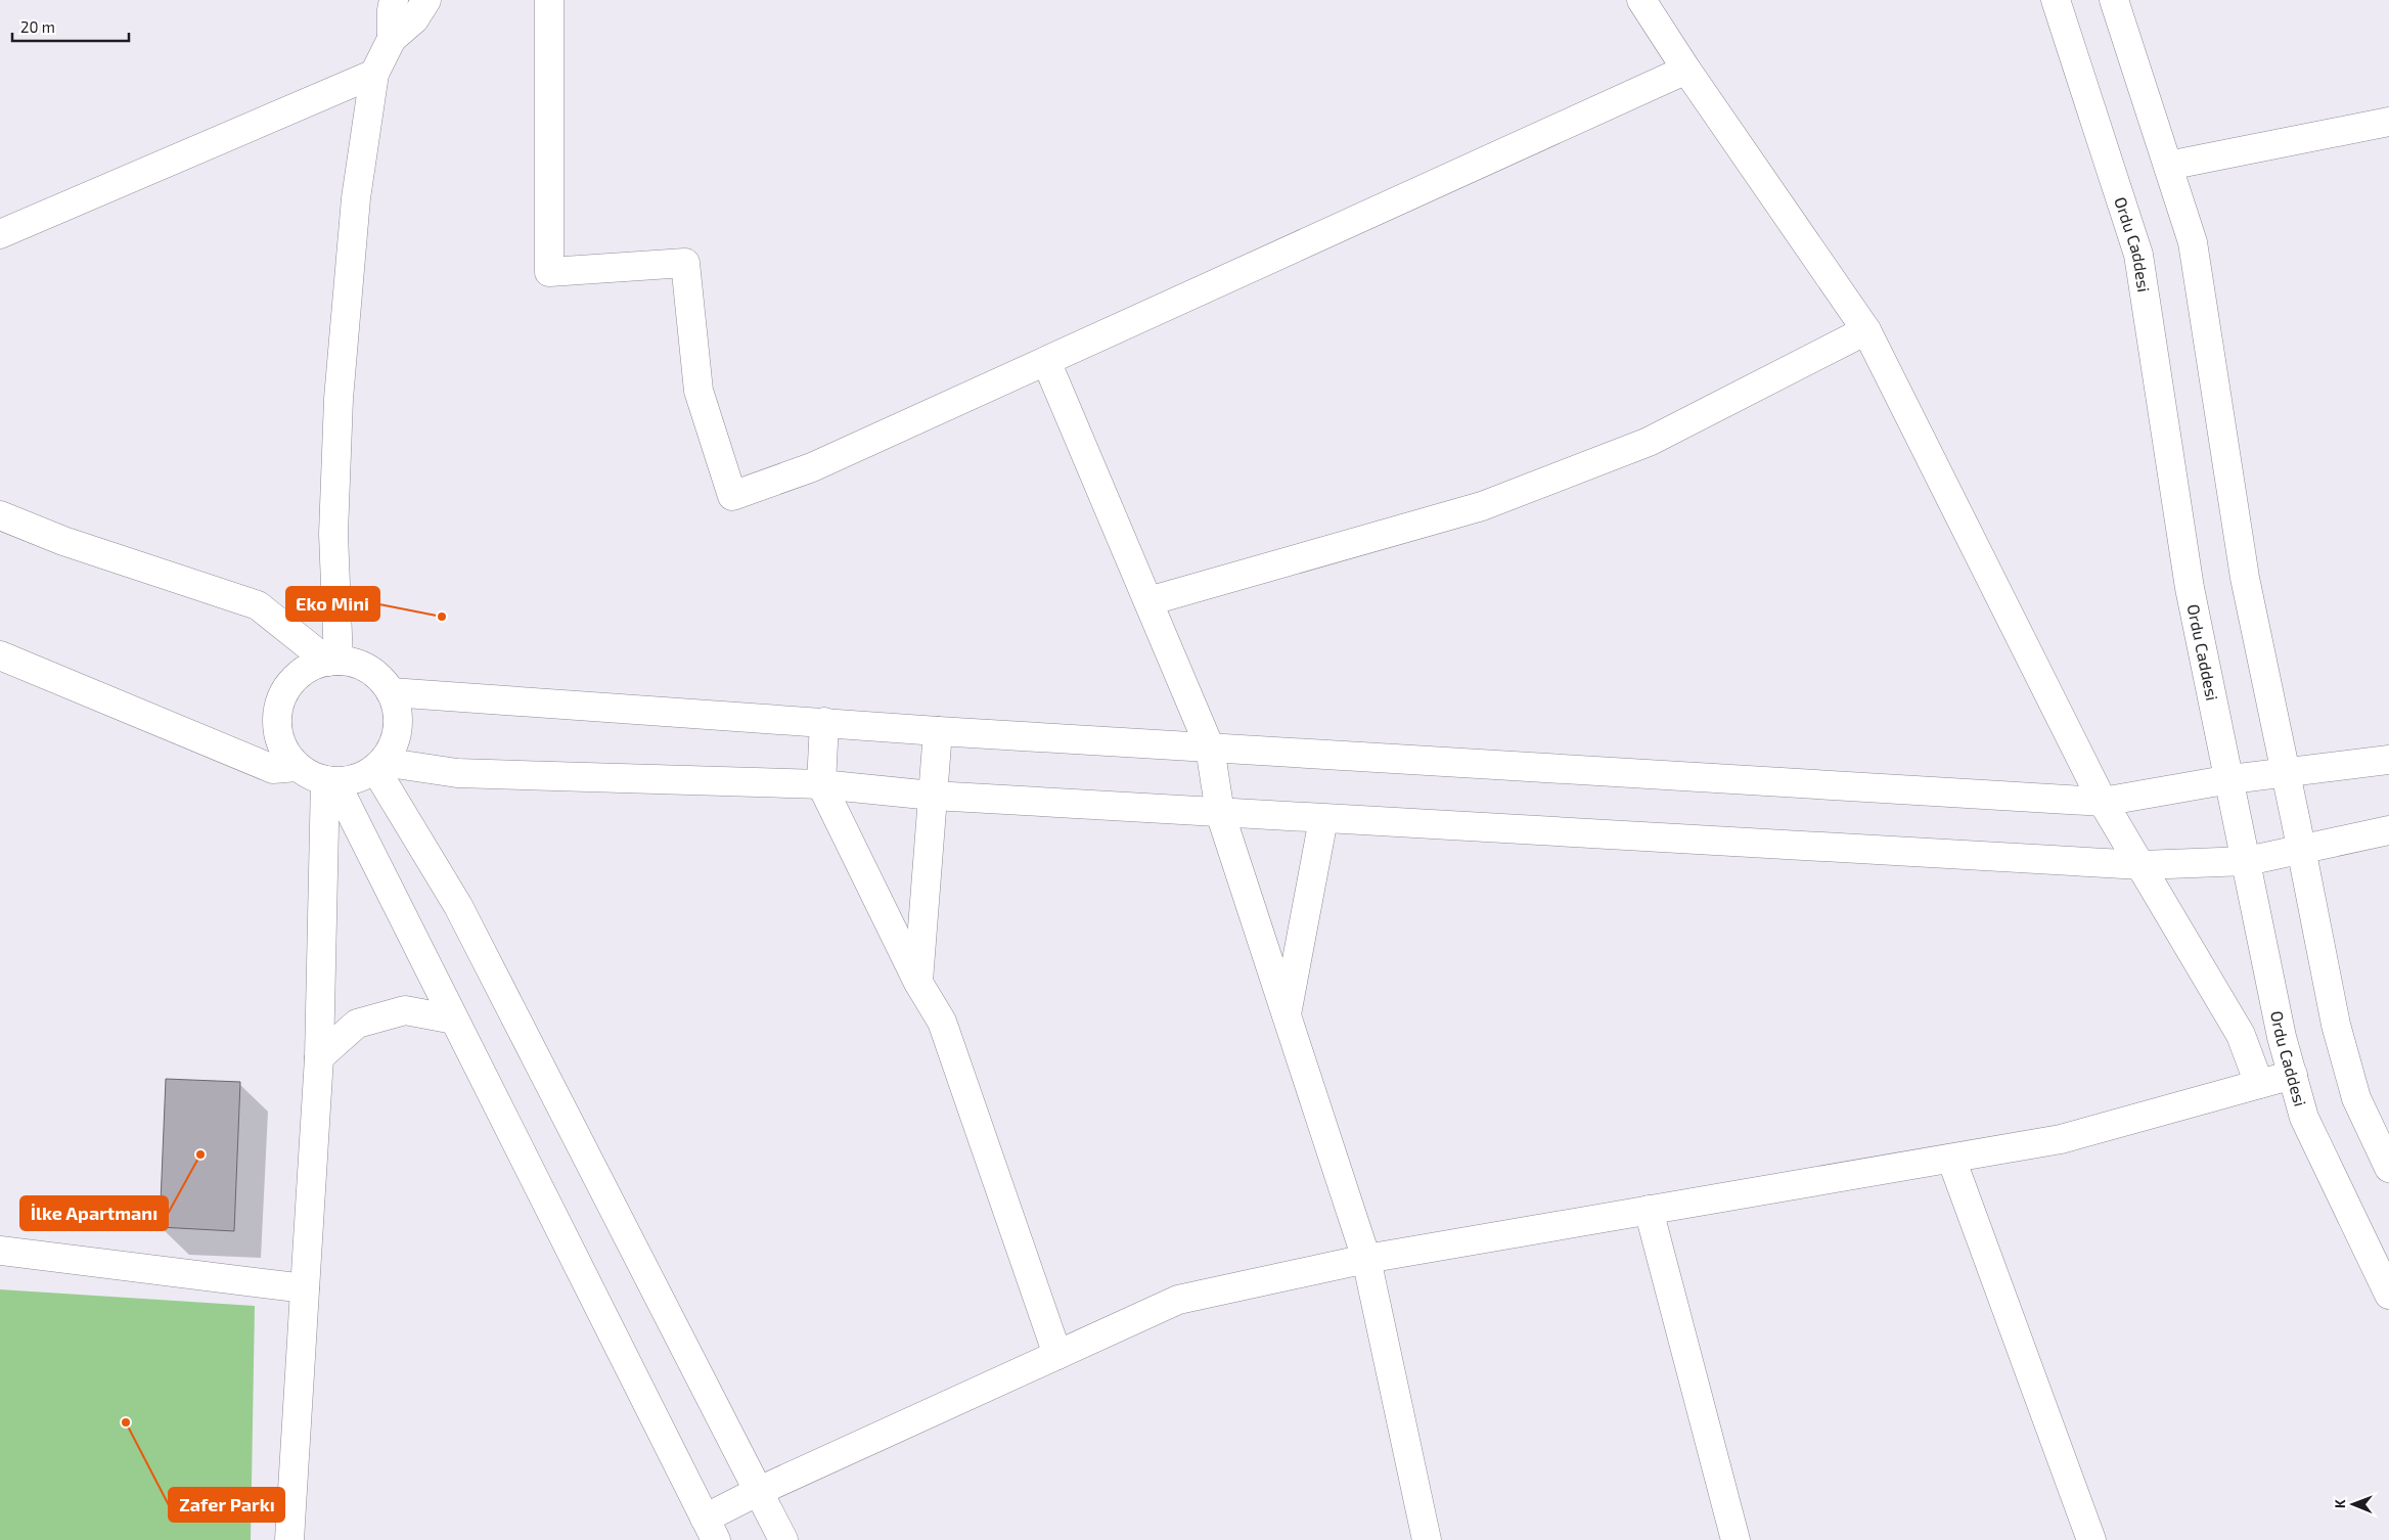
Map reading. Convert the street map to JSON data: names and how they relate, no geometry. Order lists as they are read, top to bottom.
{
  "streets": {
    "street": ["Ordu Caddesi"]
  },
  "places": ["Eko Mini", "İlke Apartmanı", "Zafer Parkı"],
  "scale_bar": "20 m",
  "north": "left"
}
